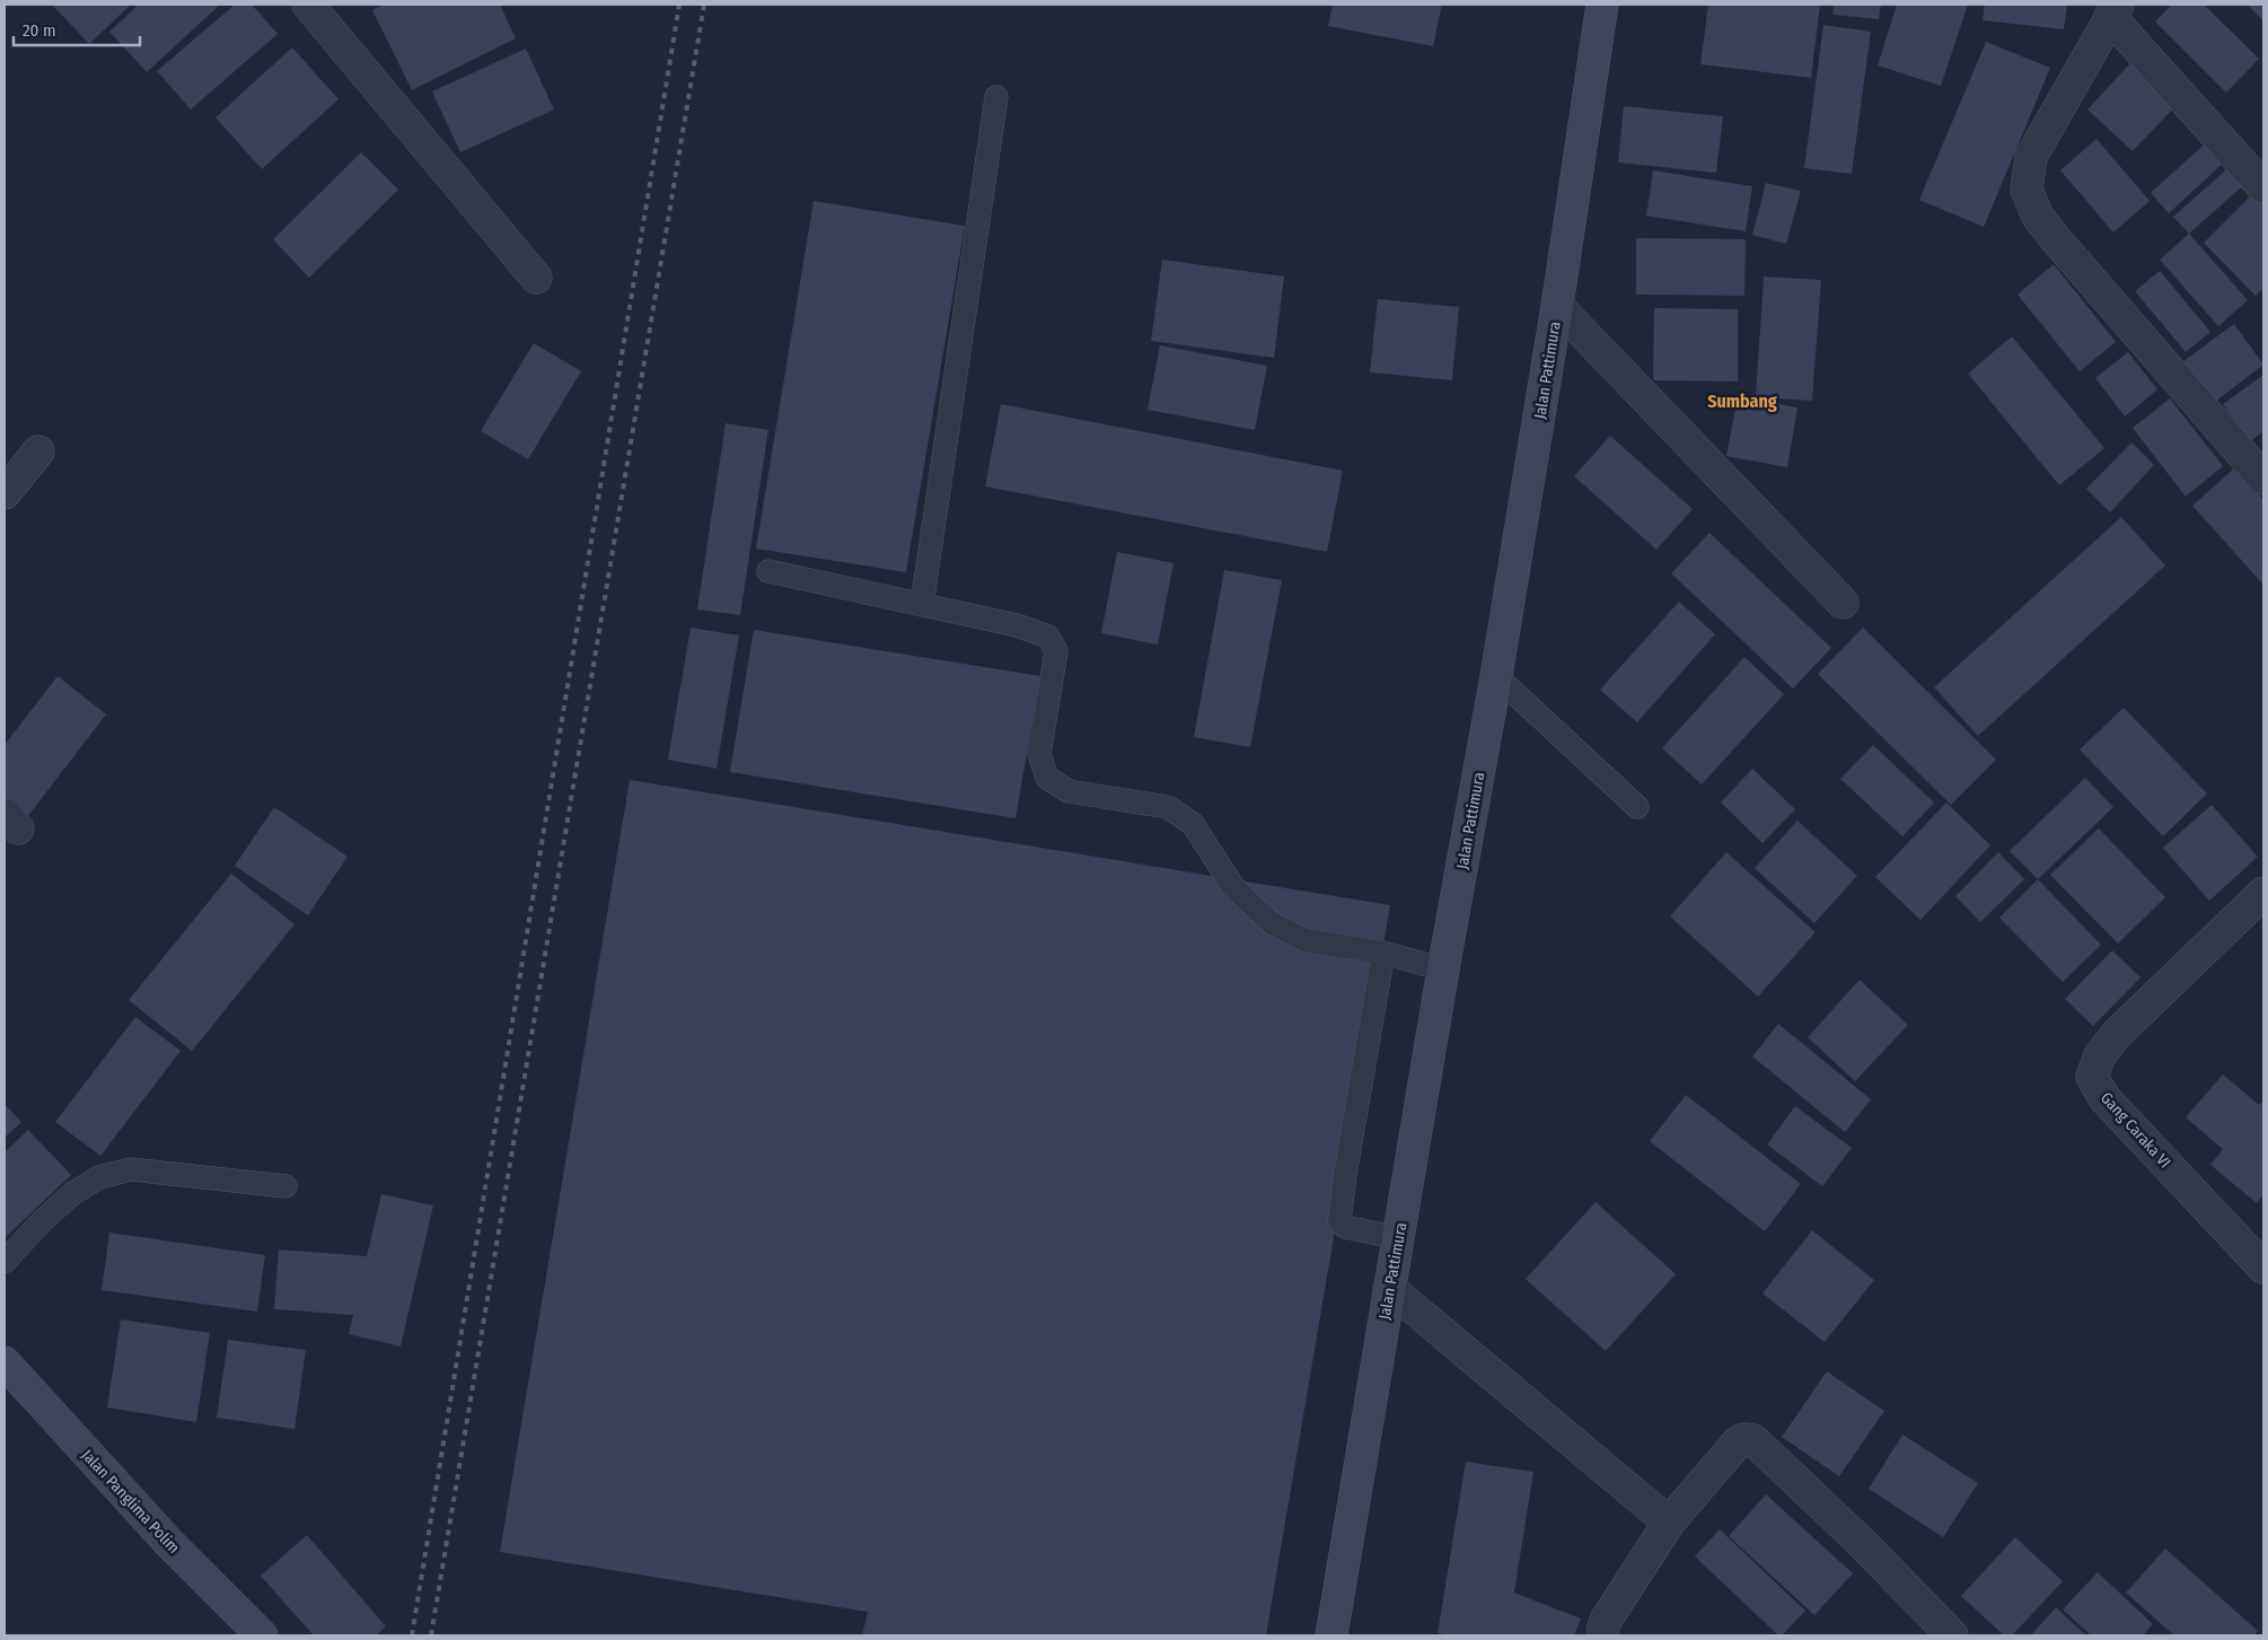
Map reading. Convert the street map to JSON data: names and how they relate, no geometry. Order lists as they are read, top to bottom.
{
  "streets": {
    "street": ["Jalan Pattimura", "Gang Caraka VI", "Jalan Panglima Polim"]
  },
  "districts": ["Sumbang"],
  "scale_bar": "20 m"
}
